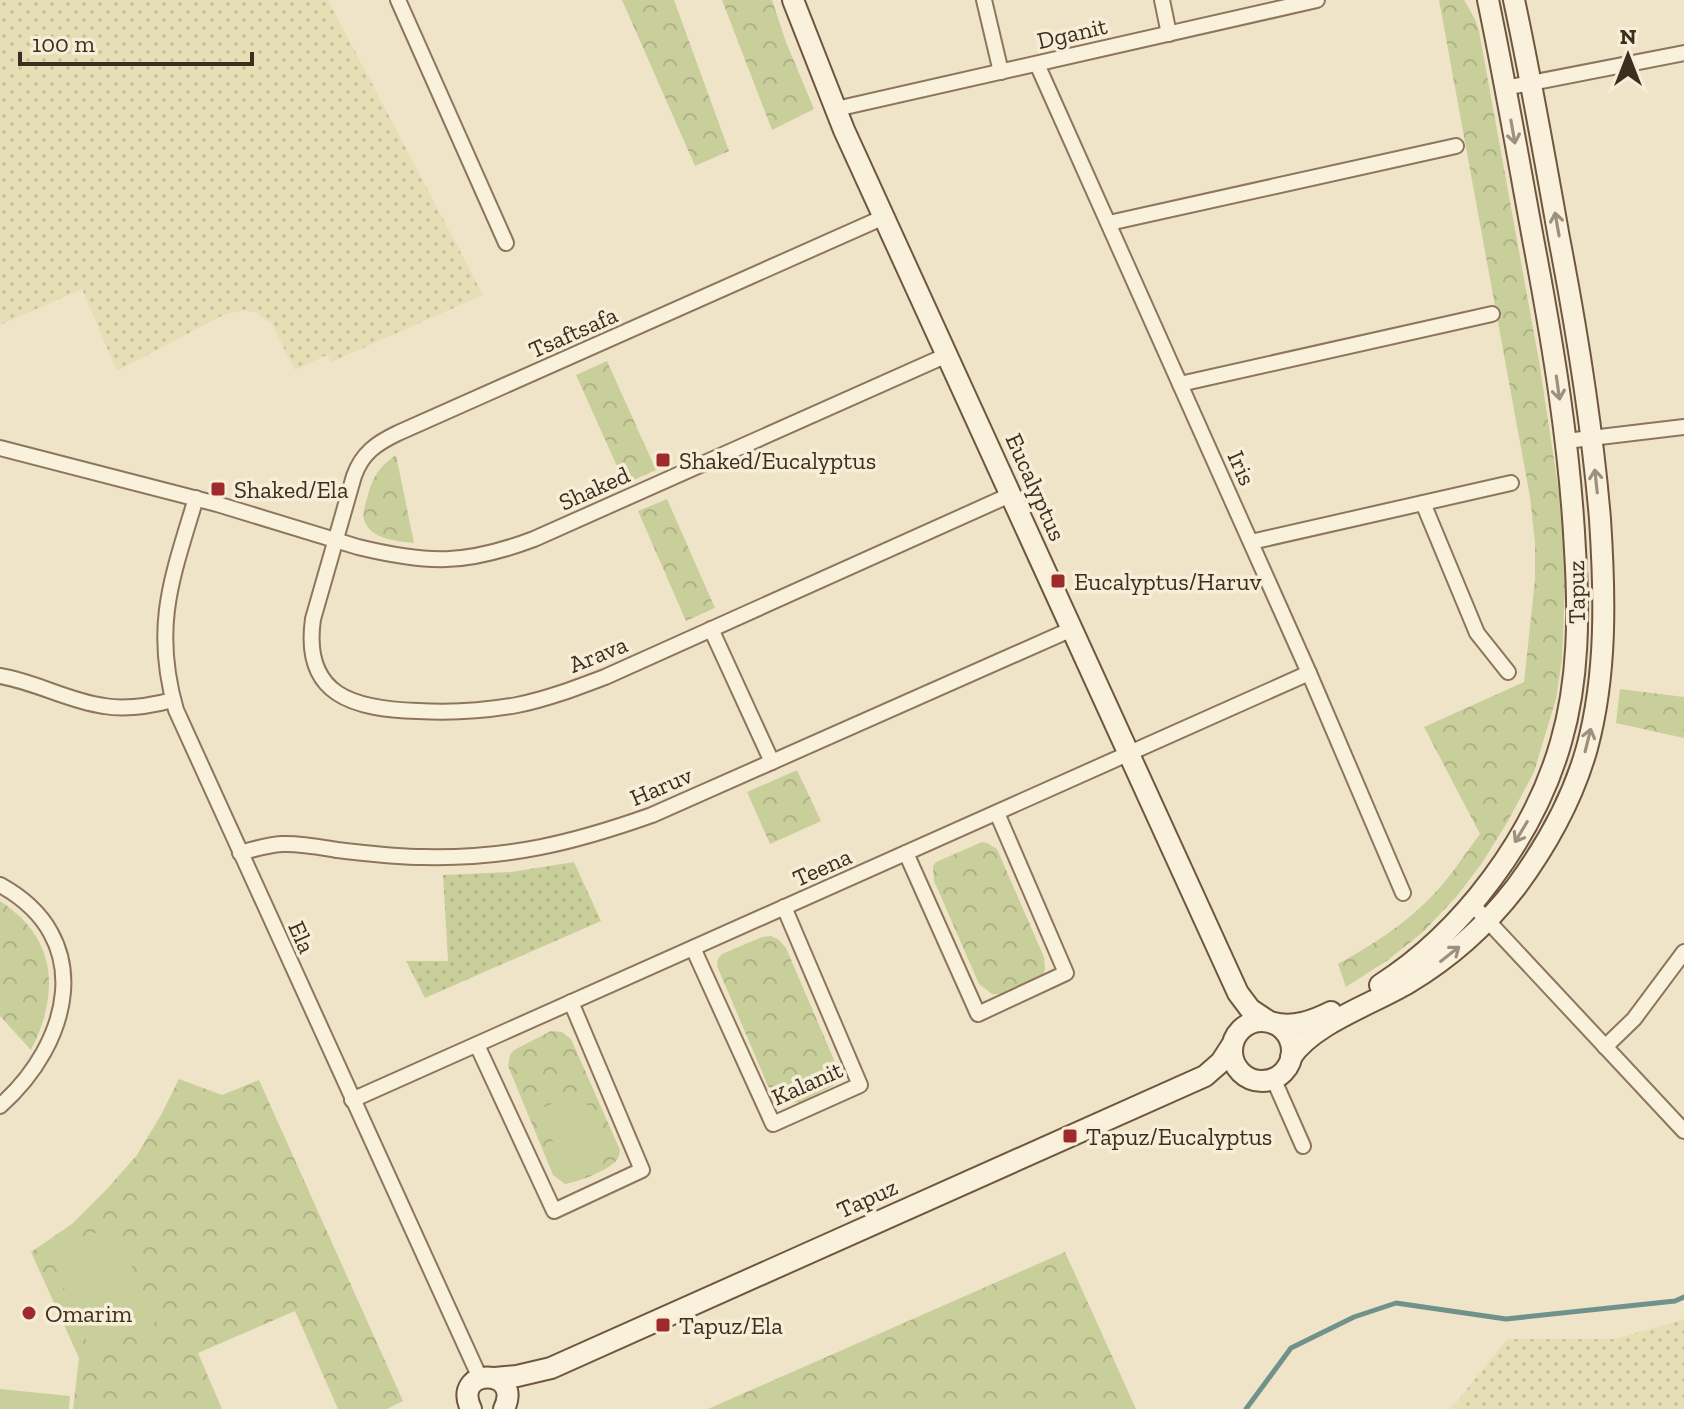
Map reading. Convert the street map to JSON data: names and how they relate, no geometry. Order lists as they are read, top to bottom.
{
  "streets": {
    "street": [
      "Dganit",
      "Tsaftsafa",
      "Iris",
      "Eucalyptus",
      "Shaked",
      "Tapuz",
      "Arava",
      "Haruv",
      "Teena",
      "Ela",
      "Kalanit"
    ]
  },
  "crossings": [
    ["Dganit", "Iris"],
    ["Dganit", "Eucalyptus"],
    ["Tsaftsafa", "Eucalyptus"],
    ["Tsaftsafa", "Shaked"],
    ["Tsaftsafa", "Arava"],
    ["Iris", "Teena"],
    ["Eucalyptus", "Shaked"],
    ["Eucalyptus", "Tapuz"],
    ["Eucalyptus", "Arava"],
    ["Eucalyptus", "Haruv"],
    ["Eucalyptus", "Teena"],
    ["Shaked", "Arava"],
    ["Shaked", "Ela"],
    ["Tapuz", "Ela"],
    ["Haruv", "Ela"],
    ["Teena", "Ela"],
    ["Teena", "Kalanit"]
  ],
  "places": {
    "transit": [
      "Shaked/Eucalyptus",
      "Shaked/Ela",
      "Eucalyptus/Haruv",
      "Tapuz/Eucalyptus",
      "Tapuz/Ela"
    ],
    "other": ["Omarim"]
  },
  "scale_bar": "100 m",
  "north": "top"
}
